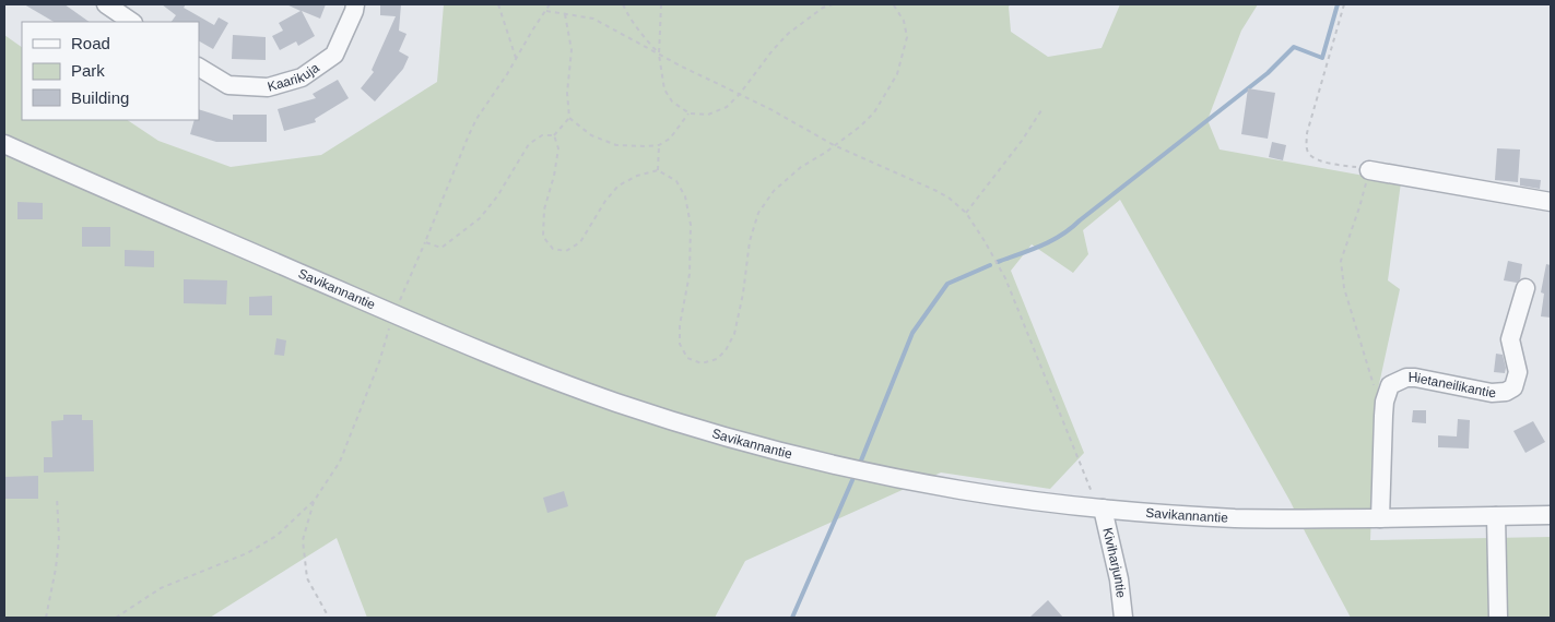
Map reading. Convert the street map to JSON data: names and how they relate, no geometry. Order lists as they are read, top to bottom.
{
  "streets": {
    "street": [
      "Kaarikuja",
      "Savikannantie",
      "Hietaneilikantie",
      "Kiviharjuntie"
    ]
  },
  "crossings": [
    ["Savikannantie", "Hietaneilikantie"],
    ["Savikannantie", "Kiviharjuntie"]
  ],
  "legend": ["Road", "Park", "Building"]
}
